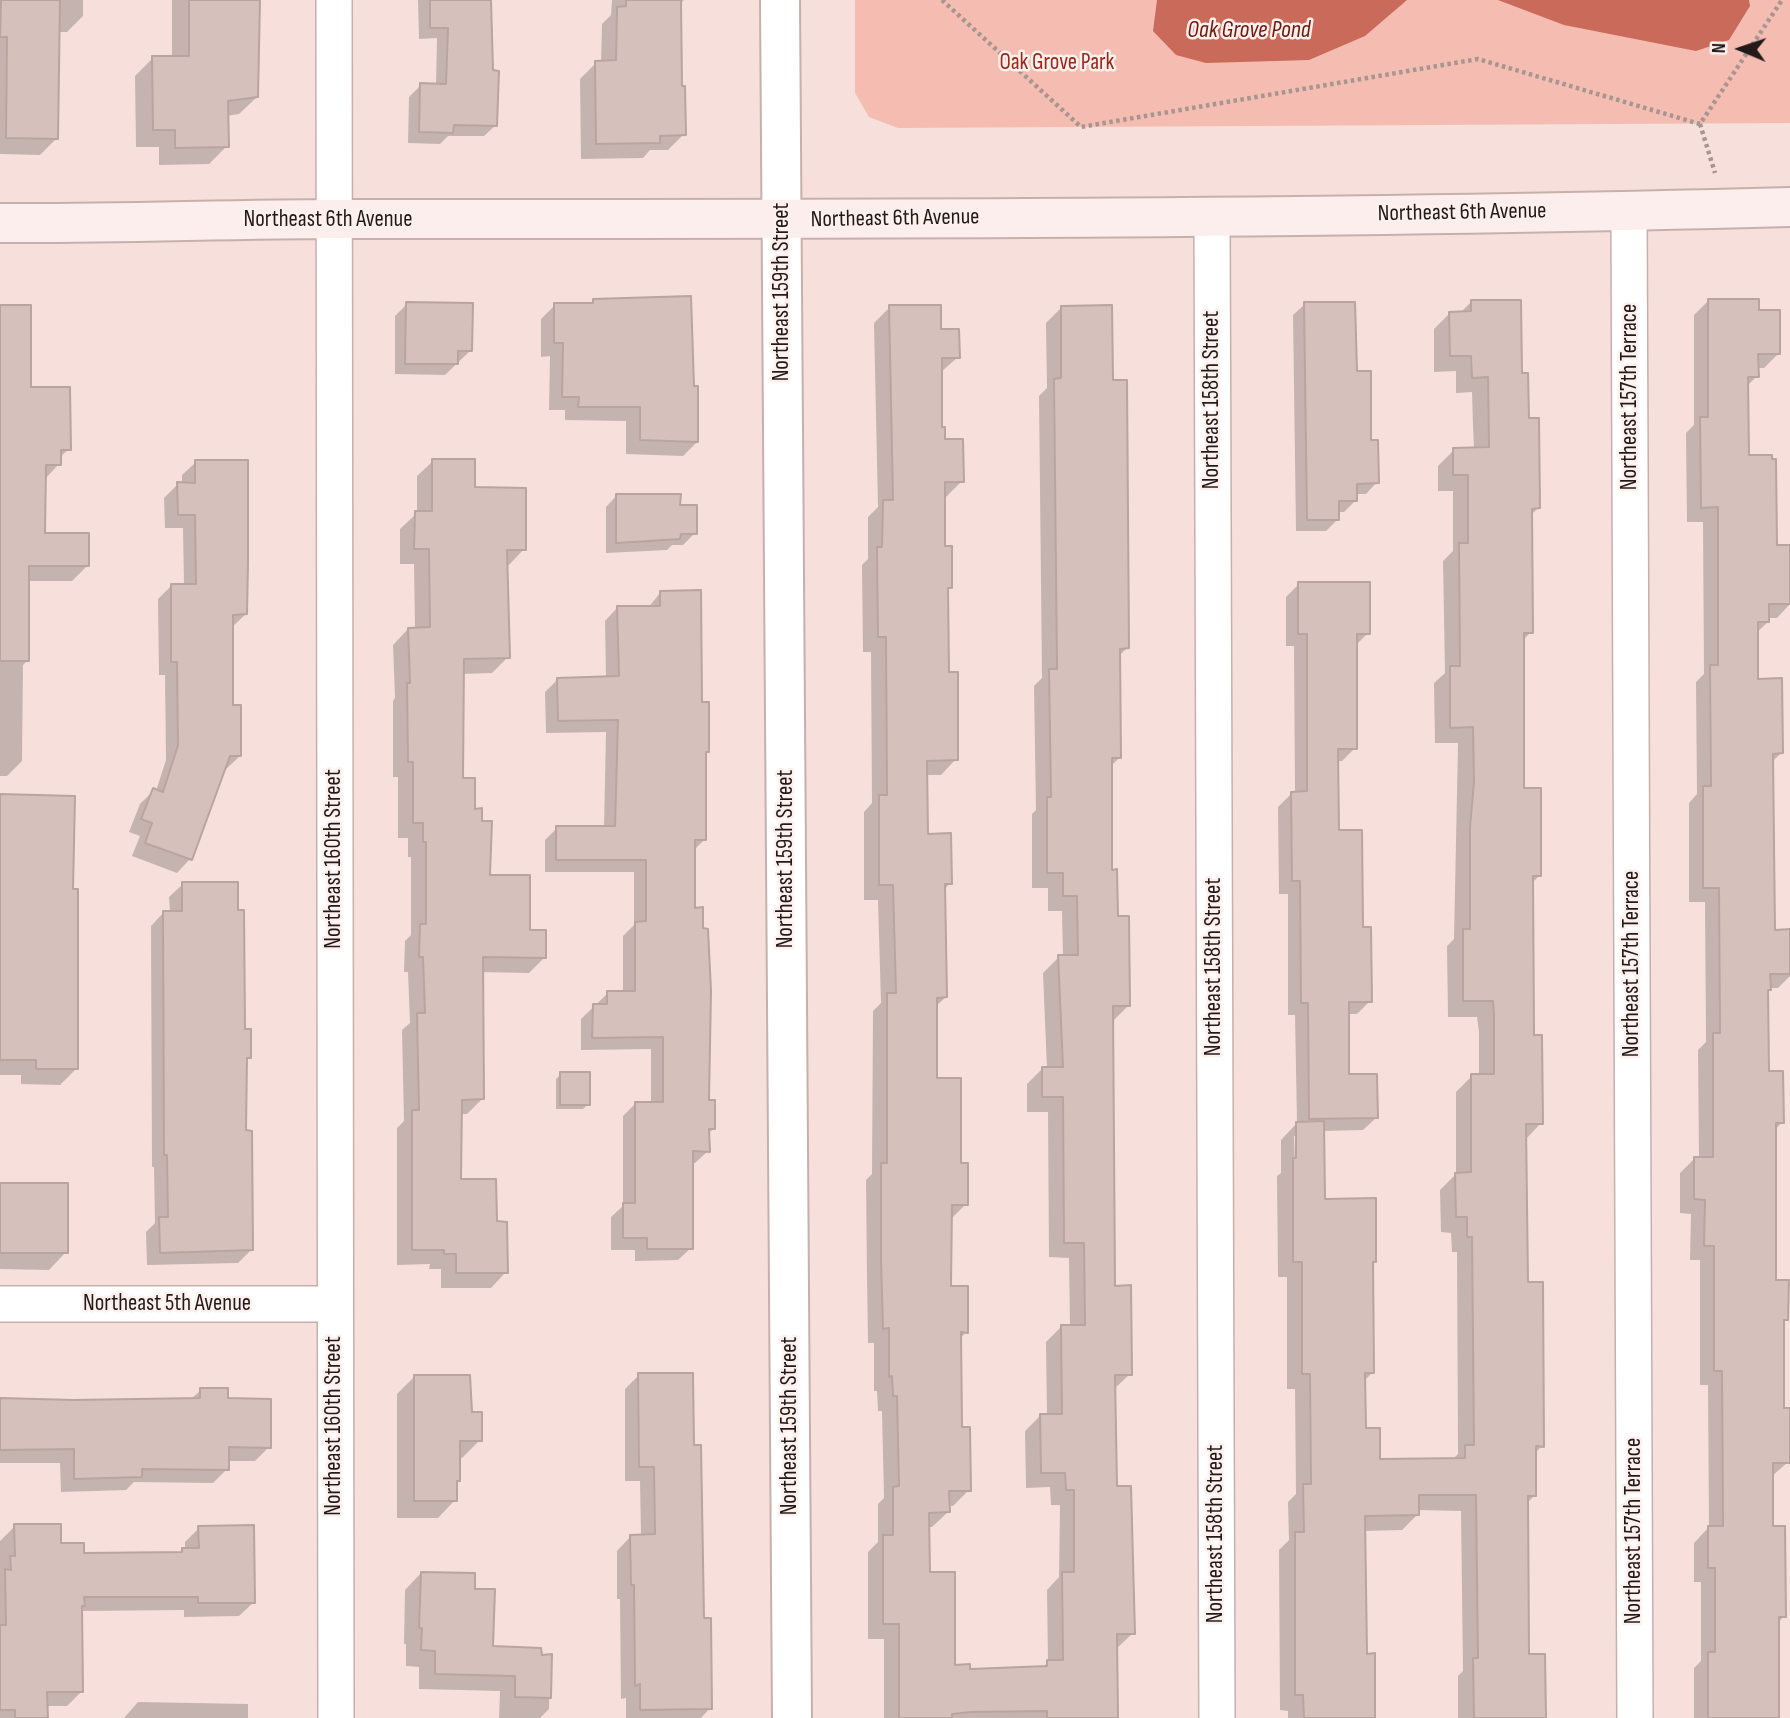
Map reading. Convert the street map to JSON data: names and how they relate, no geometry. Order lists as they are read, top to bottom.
{
  "streets": {
    "main road": ["Northeast 6th Avenue"],
    "street": [
      "Northeast 159th Street",
      "Northeast 157th Terrace",
      "Northeast 158th Street",
      "Northeast 160th Street",
      "Northeast 5th Avenue"
    ]
  },
  "crossings": [
    ["Northeast 6th Avenue", "Northeast 159th Street"],
    ["Northeast 6th Avenue", "Northeast 157th Terrace"],
    ["Northeast 6th Avenue", "Northeast 158th Street"],
    ["Northeast 6th Avenue", "Northeast 160th Street"],
    ["Northeast 160th Street", "Northeast 5th Avenue"]
  ],
  "water": ["Oak Grove Pond"],
  "parks": ["Oak Grove Park"],
  "north": "left"
}
